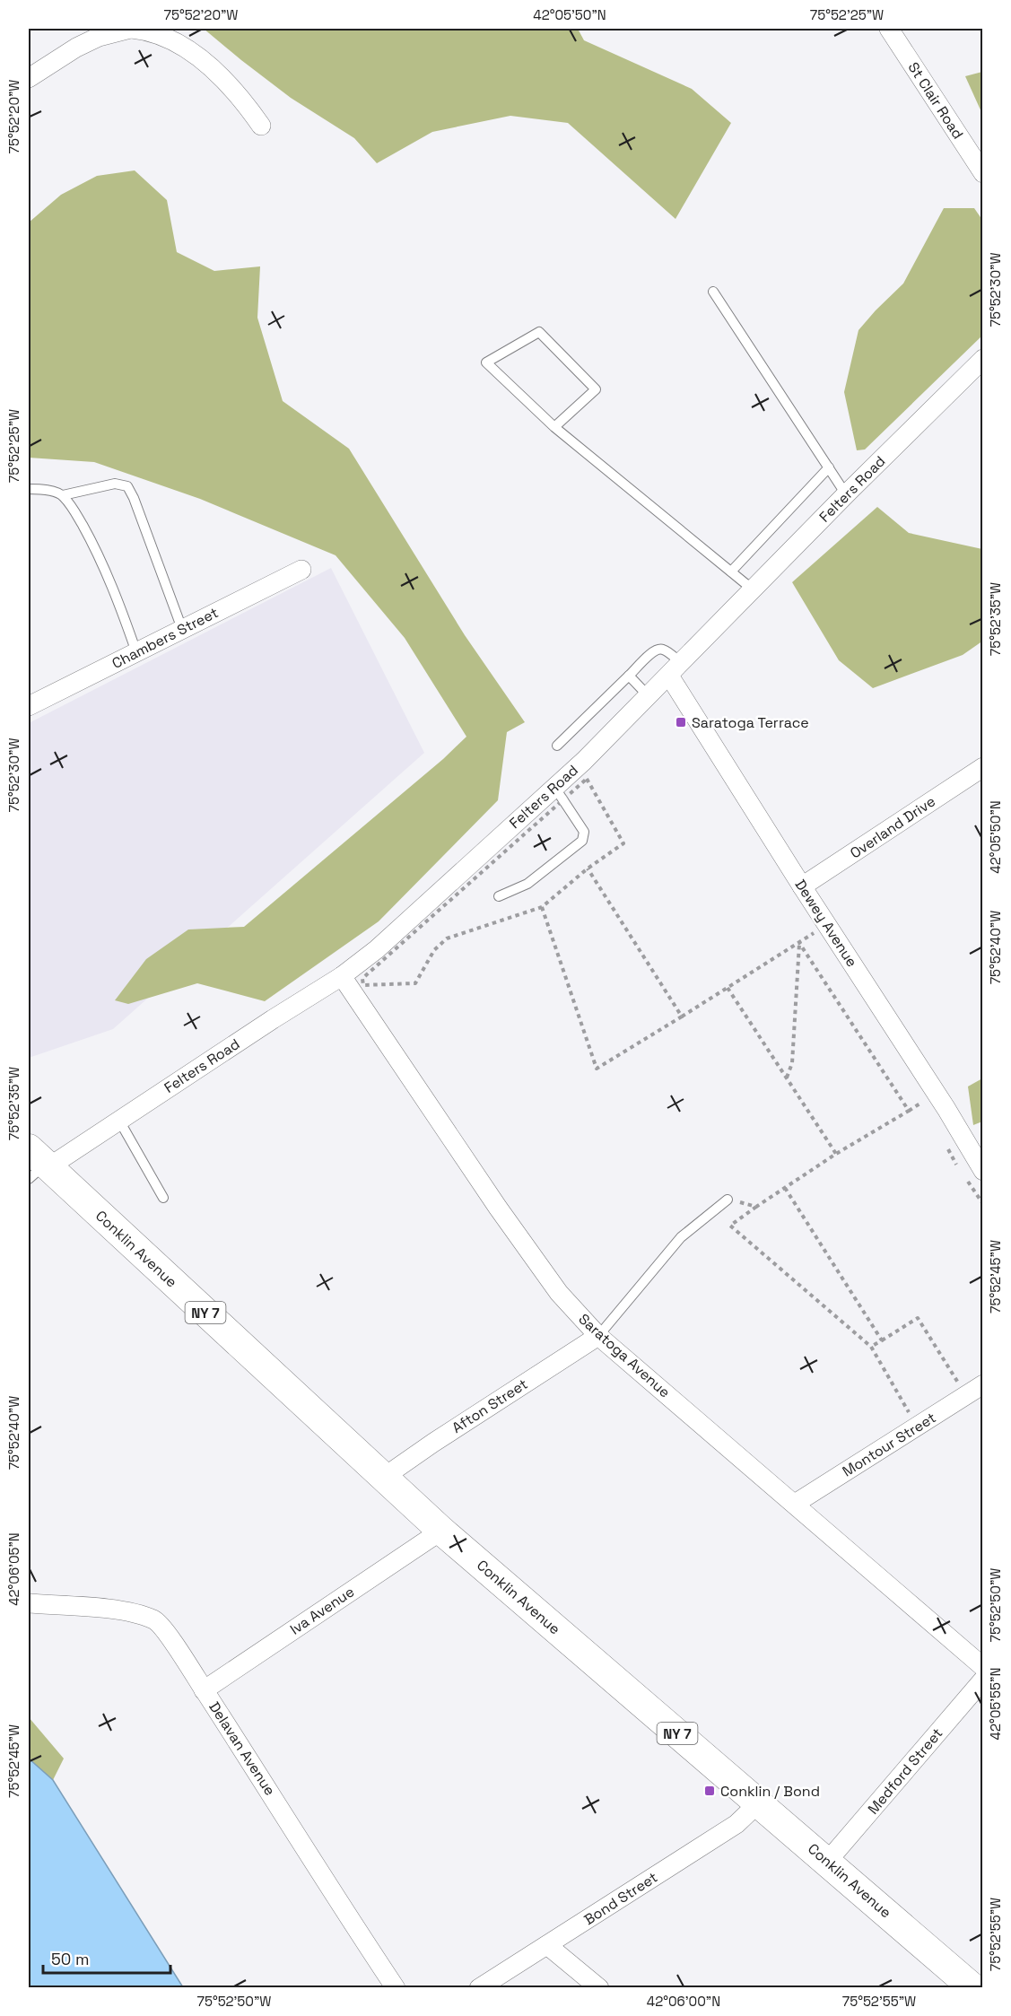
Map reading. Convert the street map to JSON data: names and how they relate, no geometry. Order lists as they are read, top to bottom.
{
  "streets": {
    "main road": ["Conklin Avenue", "NY 7"],
    "street": [
      "St Clair Road",
      "Felters Road",
      "Chambers Street",
      "Overland Drive",
      "Dewey Avenue",
      "Saratoga Avenue",
      "Afton Street",
      "Montour Street",
      "Iva Avenue",
      "Delavan Avenue",
      "Medford Street",
      "Bond Street"
    ]
  },
  "crossings": [
    ["Felters Road", "Dewey Avenue"],
    ["Felters Road", "Conklin Avenue"],
    ["Felters Road", "Saratoga Avenue"],
    ["Overland Drive", "Dewey Avenue"],
    ["Conklin Avenue", "Afton Street"],
    ["Conklin Avenue", "Iva Avenue"],
    ["Conklin Avenue", "Medford Street"],
    ["Conklin Avenue", "Bond Street"],
    ["Saratoga Avenue", "Afton Street"],
    ["Saratoga Avenue", "Montour Street"],
    ["Iva Avenue", "Delavan Avenue"]
  ],
  "places": {
    "transit": ["Saratoga Terrace", "Conklin / Bond"]
  },
  "scale_bar": "50 m",
  "coordinates": [
    "75°52'20\"W",
    "42°05'50\"N",
    "75°52'25\"W",
    "75°52'30\"W",
    "75°52'35\"W",
    "75°52'40\"W",
    "75°52'45\"W",
    "42°06'05\"N",
    "75°52'50\"W",
    "42°05'55\"N",
    "75°52'55\"W",
    "42°06'00\"N"
  ]
}
